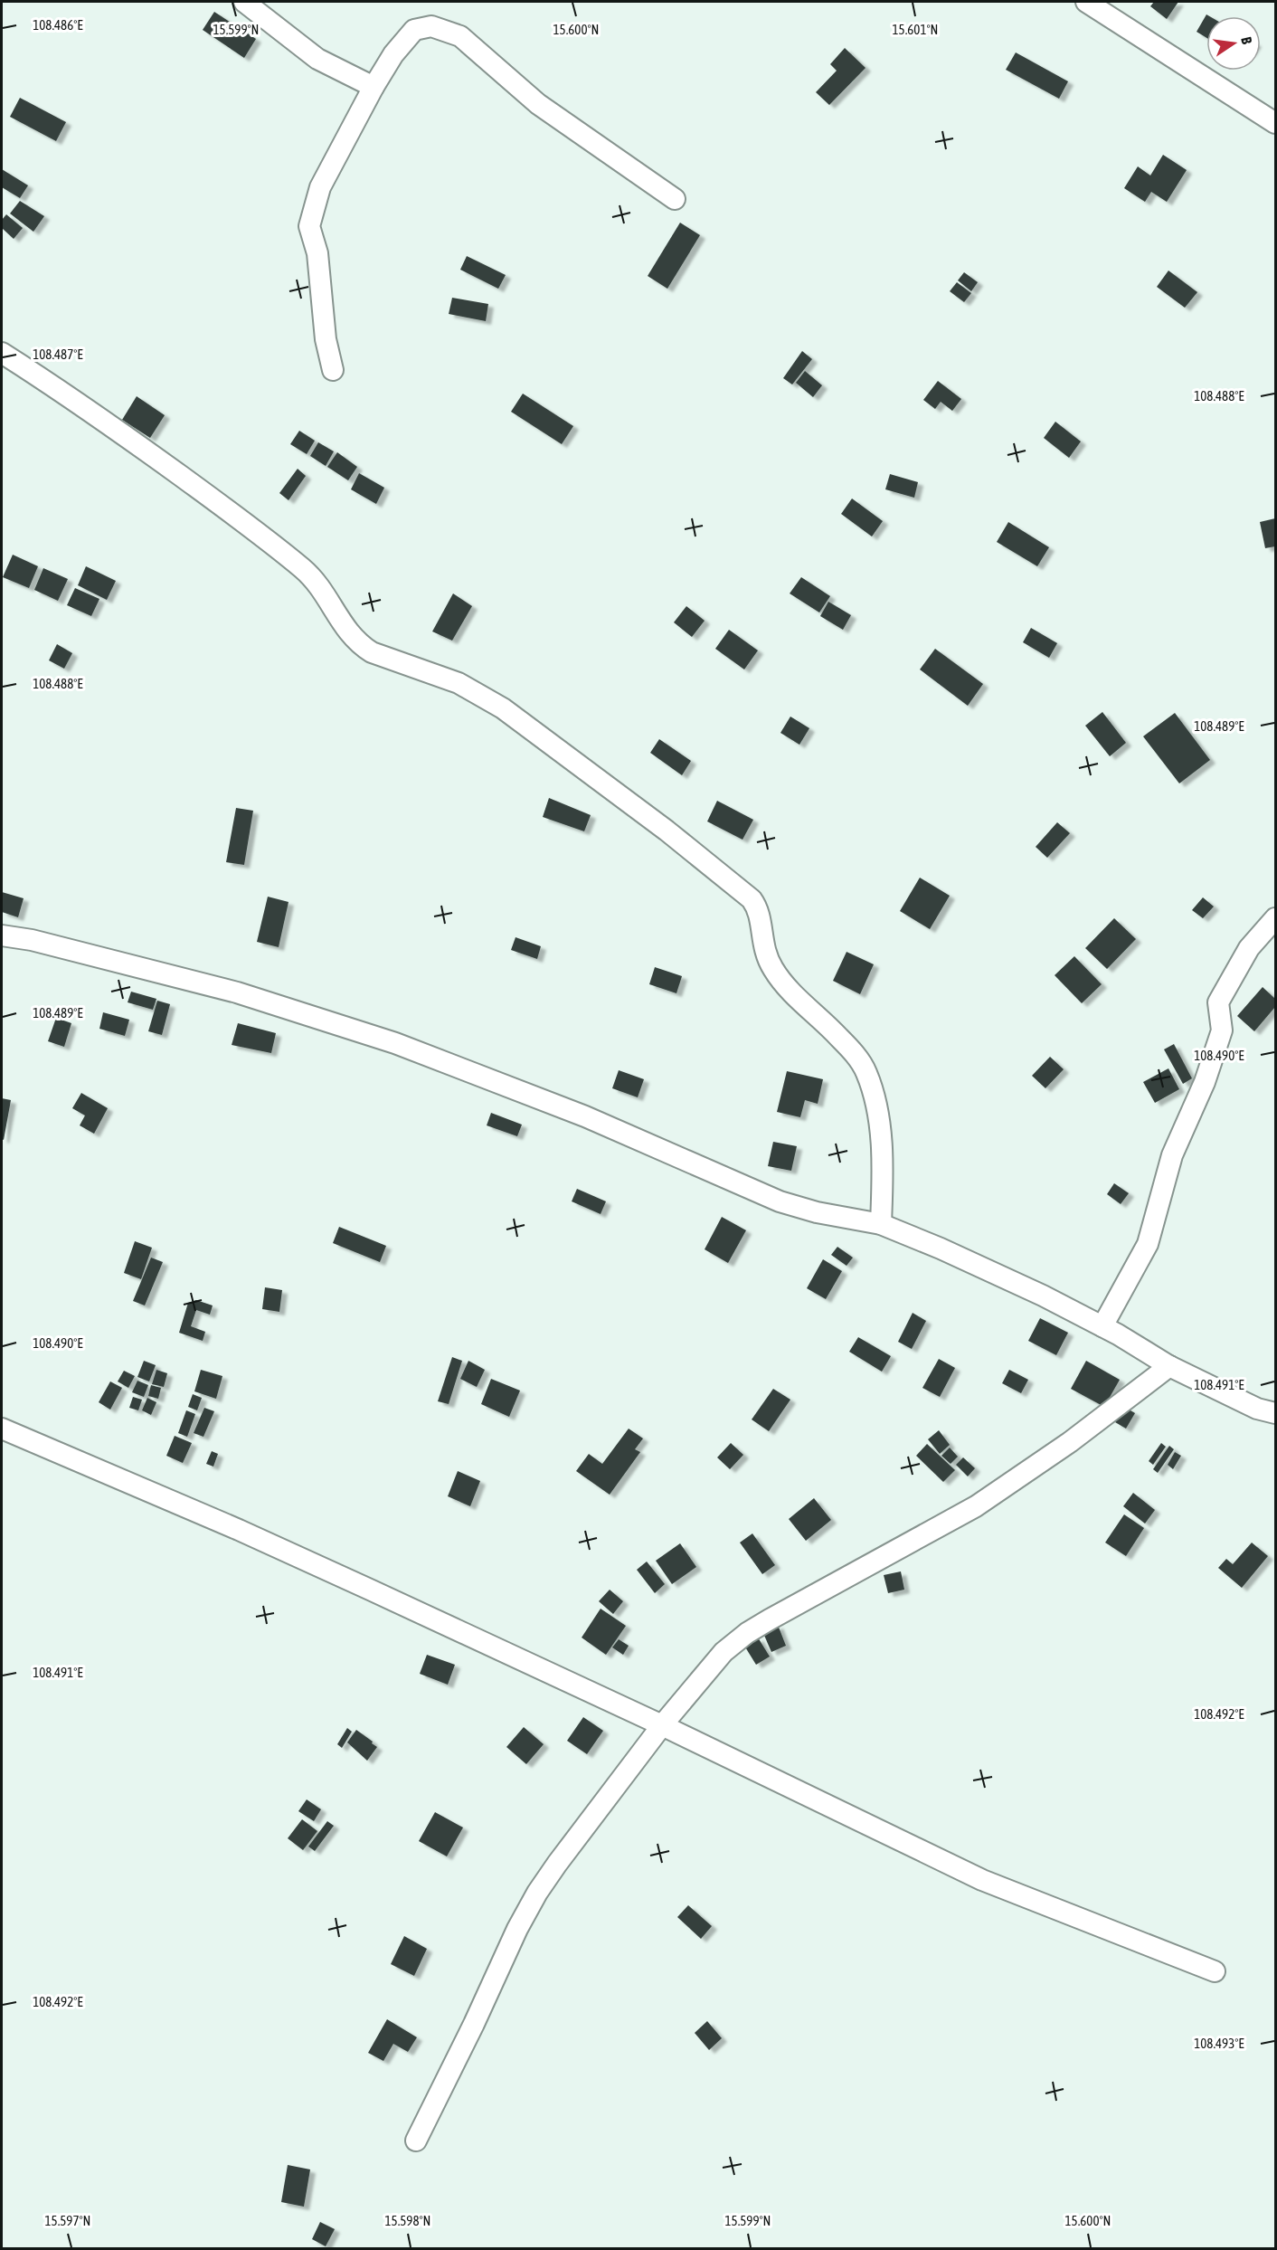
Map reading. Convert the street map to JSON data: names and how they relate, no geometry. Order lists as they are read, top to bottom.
{
  "north": "right",
  "coordinates": [
    "108.486°E",
    "15.599°N",
    "15.600°N",
    "15.601°N",
    "108.487°E",
    "108.488°E",
    "108.489°E",
    "108.490°E",
    "108.491°E",
    "108.492°E",
    "108.493°E",
    "15.597°N",
    "15.598°N"
  ]
}
